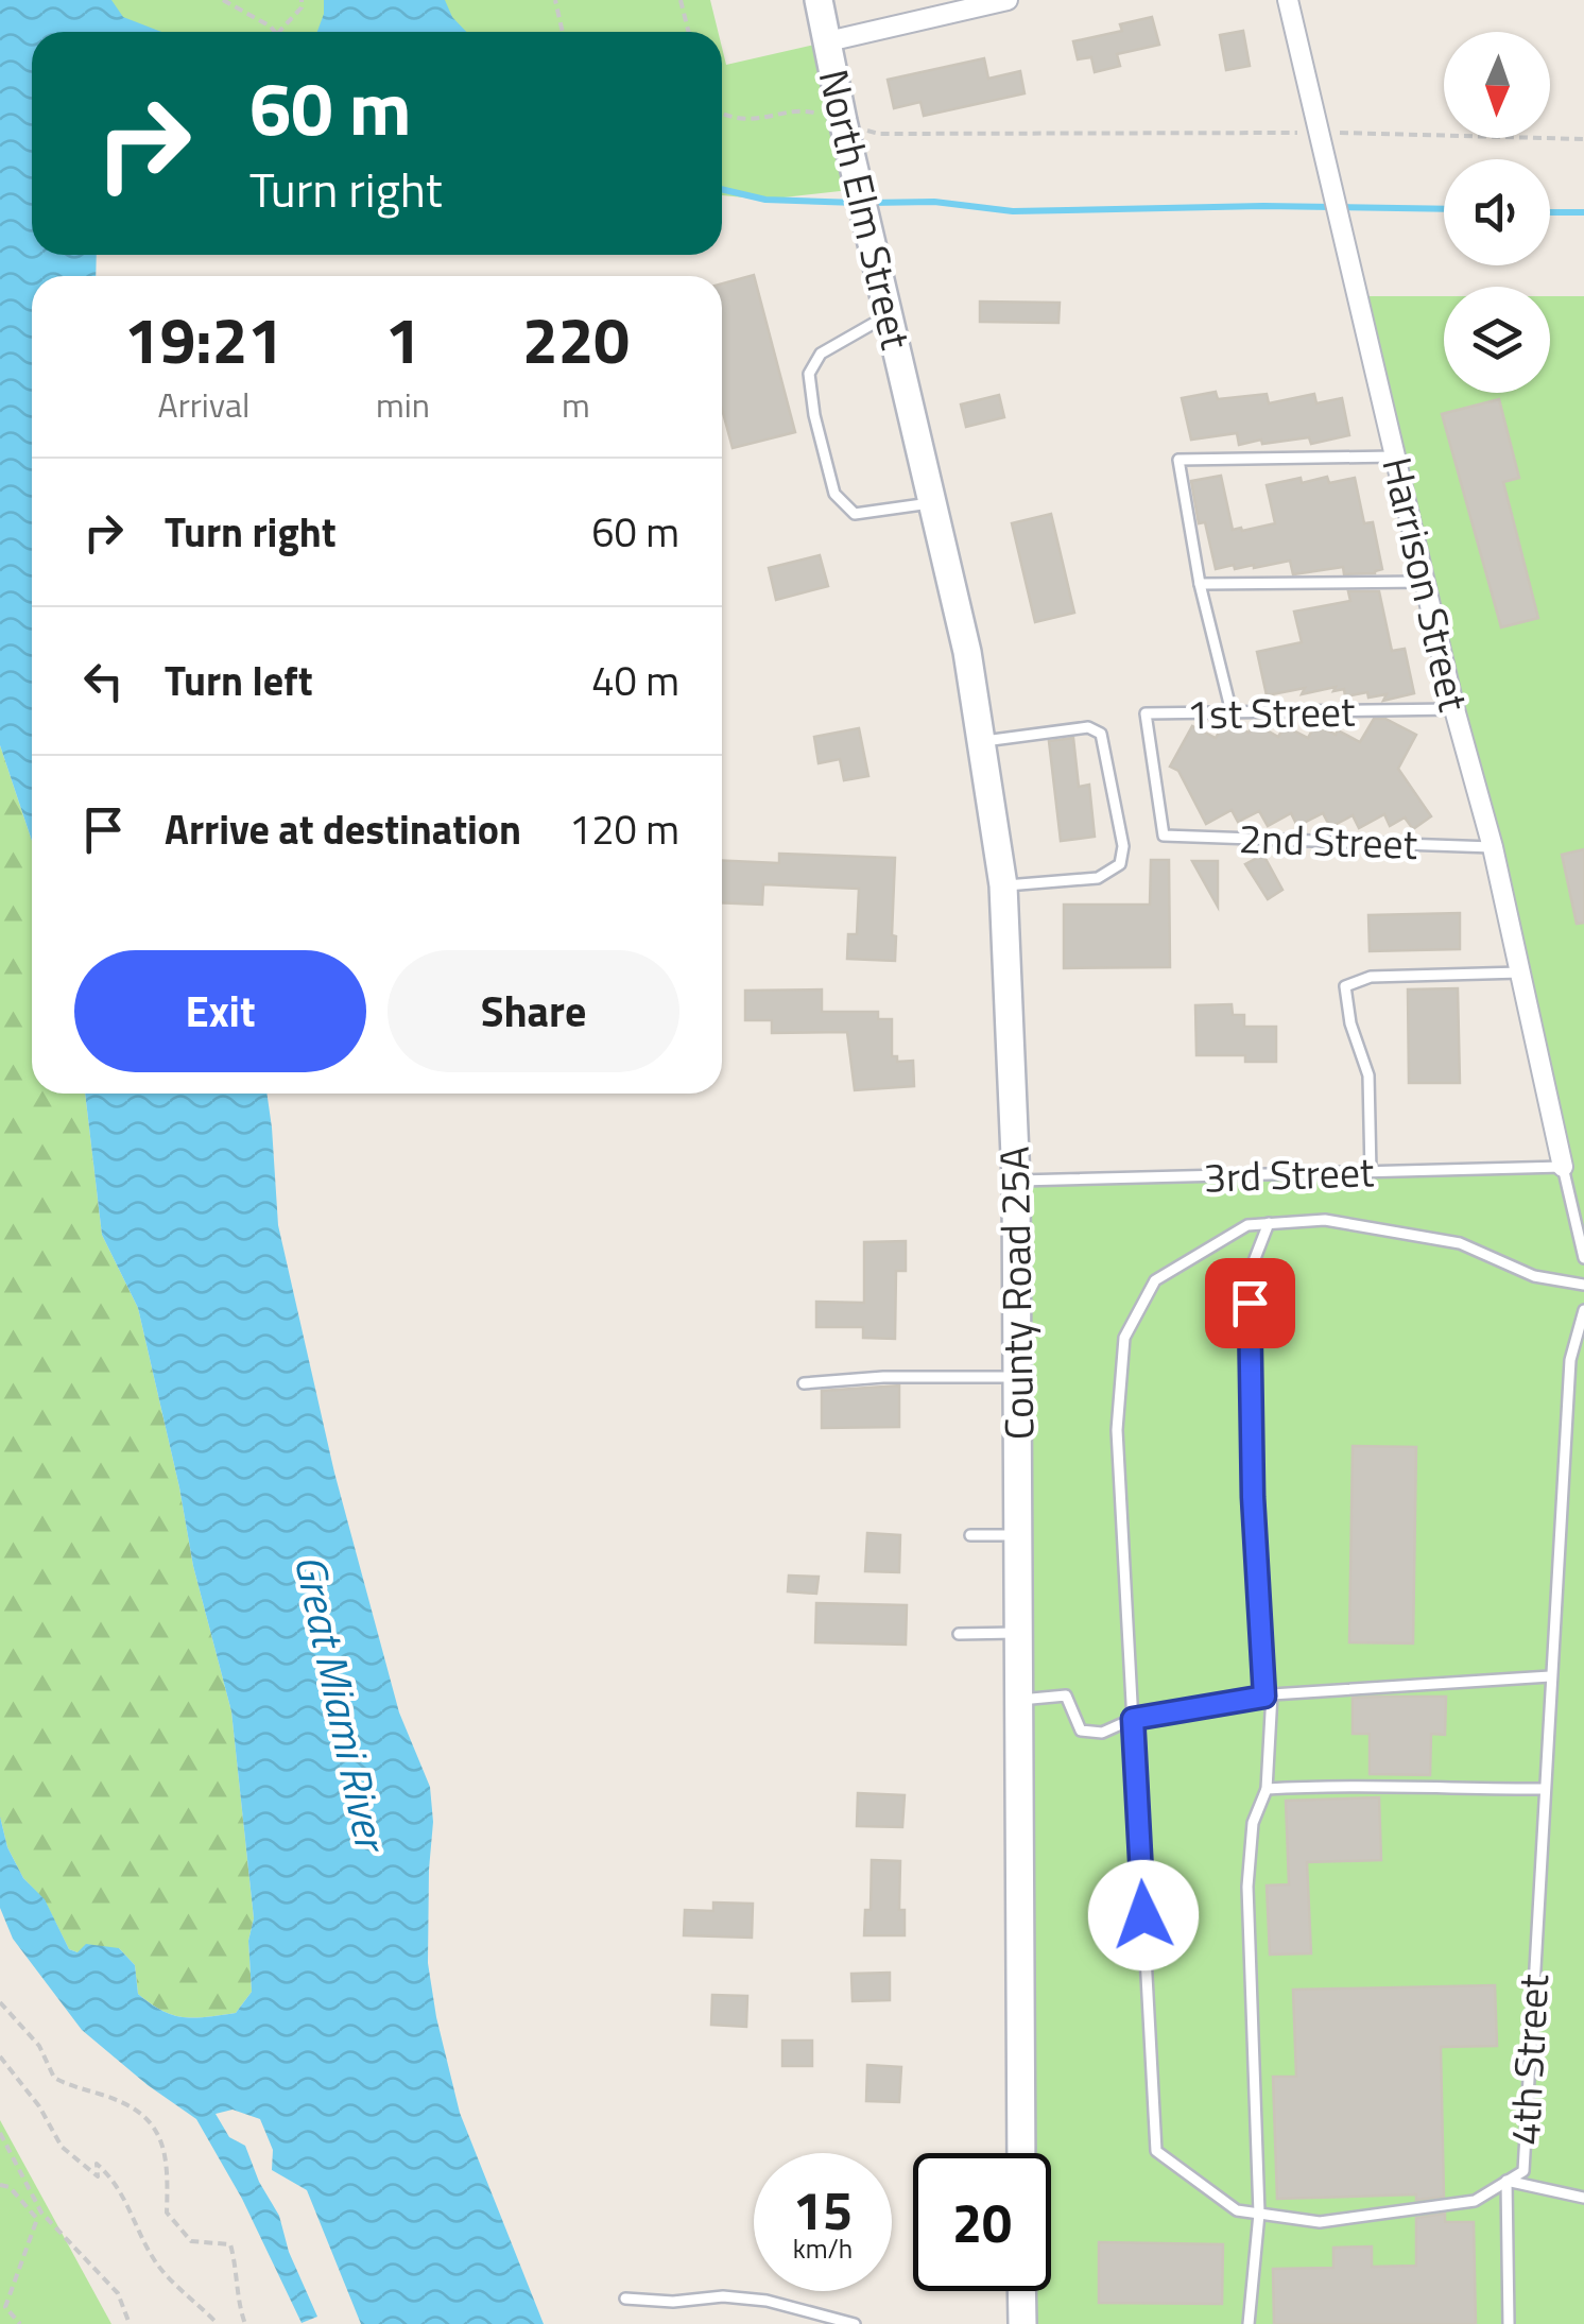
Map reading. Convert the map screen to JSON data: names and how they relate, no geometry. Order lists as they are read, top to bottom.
{
  "streets": {
    "main road": ["North Elm Street", "County Road 25A"],
    "street": ["Harrison Street"],
    "lane": [
      "1st Street",
      "2nd Street",
      "3rd Street",
      "4th Street"
    ]
  },
  "crossings": [
    ["North Elm Street", "County Road 25A"],
    ["Harrison Street", "1st Street"],
    ["Harrison Street", "2nd Street"],
    ["Harrison Street", "3rd Street"],
    ["1st Street", "2nd Street"],
    ["3rd Street", "County Road 25A"]
  ],
  "water": ["Great Miami River"],
  "north": "bottom",
  "page": {
    "turn": ["60 m", "Turn right"],
    "eta": [
      "19:21",
      "Arrival",
      "1",
      "min",
      "220",
      "m"
    ],
    "list": [
      {
        "name": "Turn right",
        "value": "60 m"
      },
      {
        "name": "Turn left",
        "value": "40 m"
      },
      {
        "name": "Arrive at destination",
        "value": "120 m"
      }
    ],
    "buttons": ["Exit", "Share"],
    "speed": "15 km/h",
    "limit": "20"
  }
}
